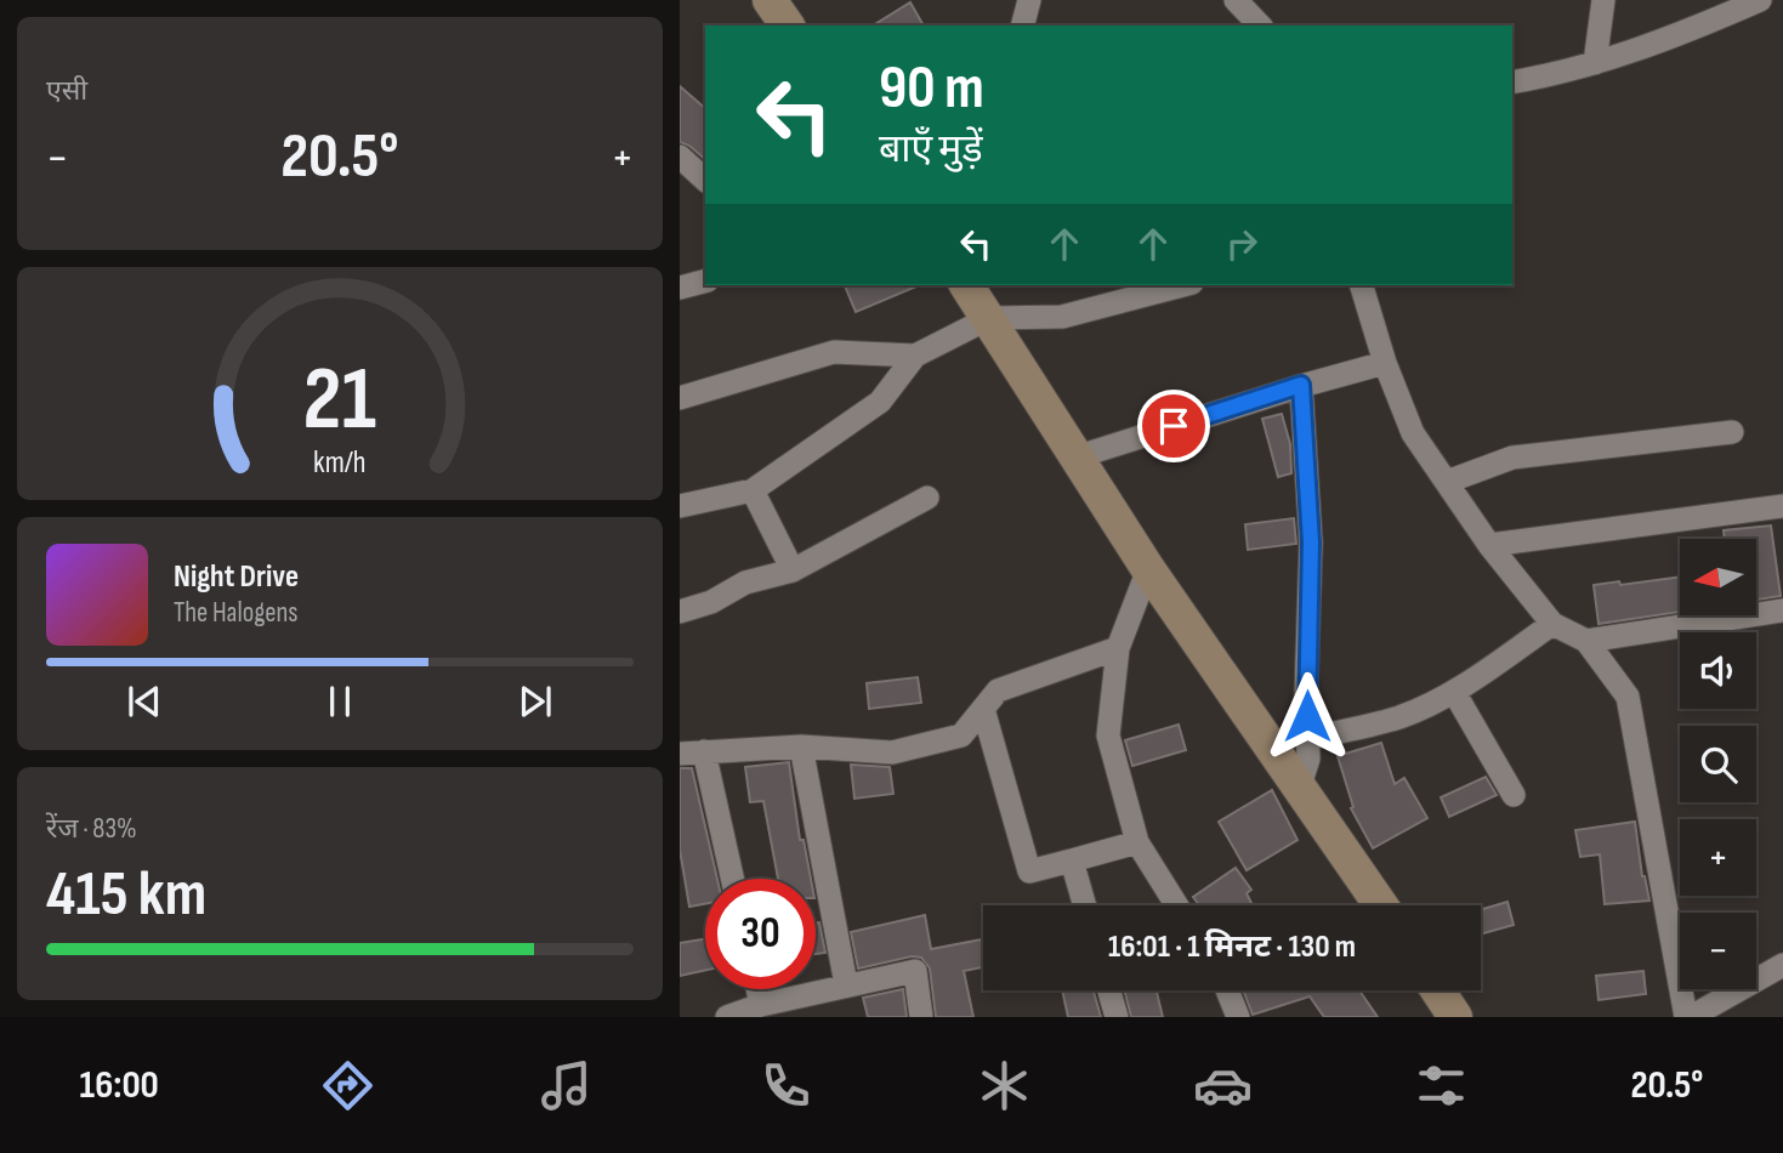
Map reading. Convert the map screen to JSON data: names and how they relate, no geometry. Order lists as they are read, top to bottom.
{
  "north": "left",
  "page": {
    "tile": [
      "एसी",
      ["रेंज · 83%", "415 km"]
    ],
    "turn": ["90 m", "बाएँ मुड़ें"],
    "heat": ["−", "20.5°", "+"],
    "map_buttons": ["+", "−"],
    "song": ["Night Drive", "The Halogens"],
    "limit": "30",
    "trip": "16:01 · 1 मिनट · 130 m",
    "tabs": ["16:00", "20.5°"],
    "gauge": ["21", "km/h"]
  }
}
